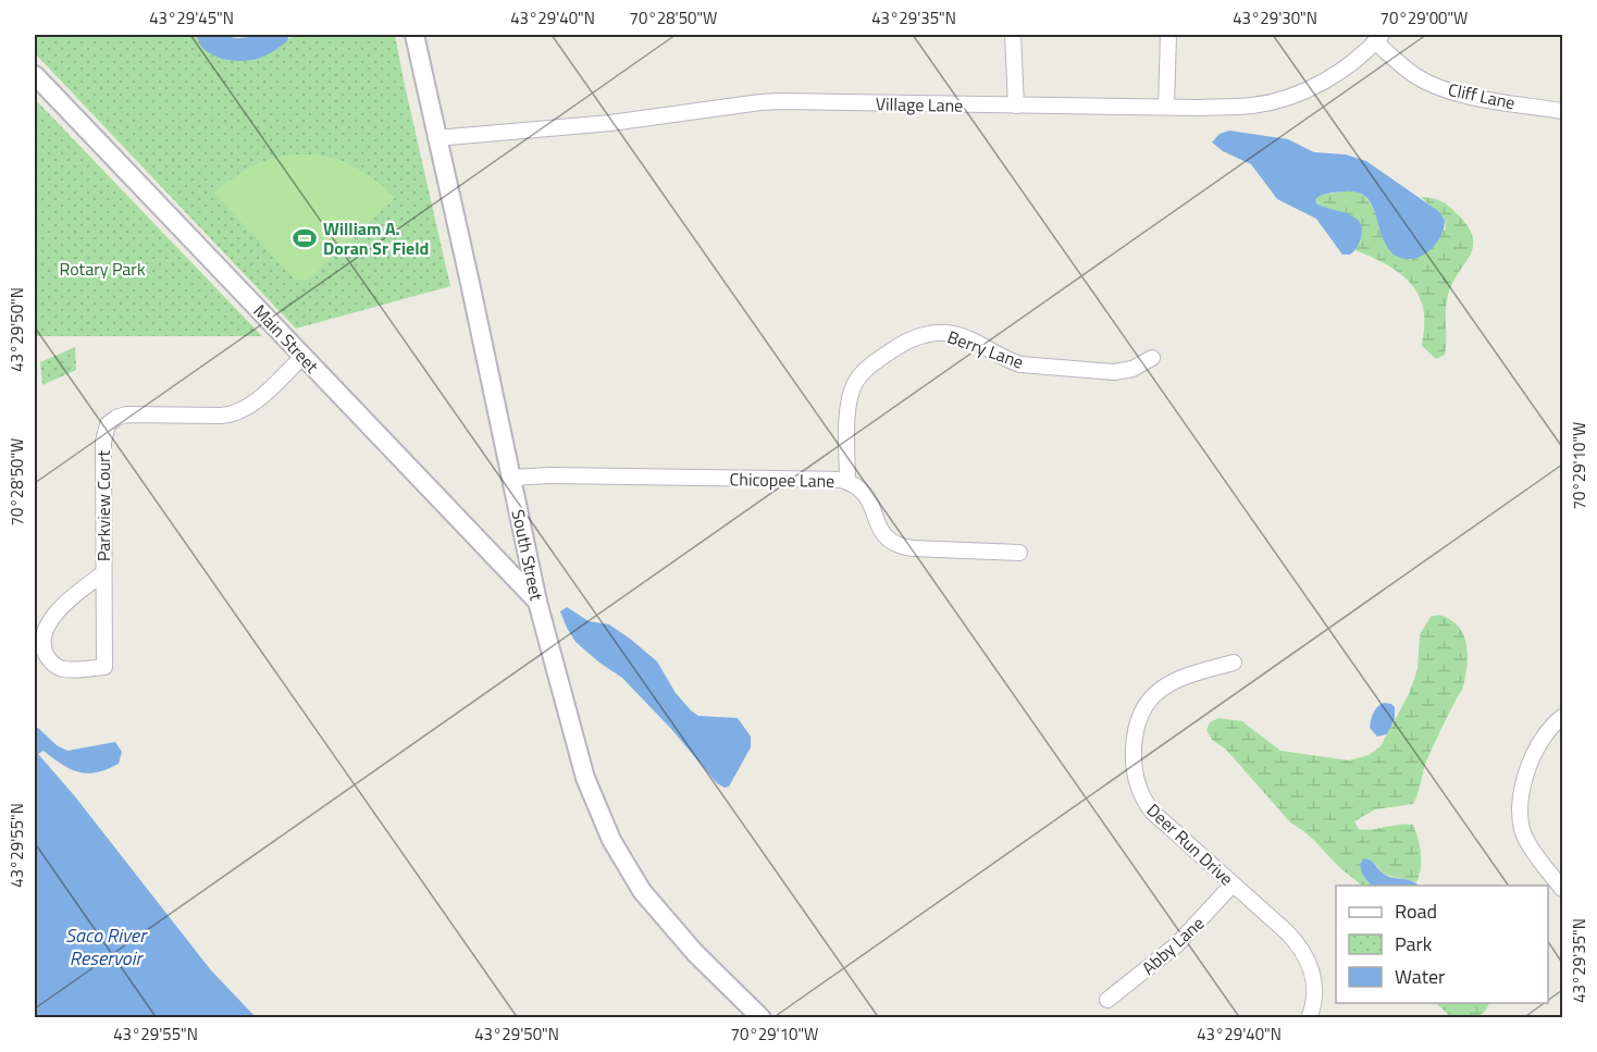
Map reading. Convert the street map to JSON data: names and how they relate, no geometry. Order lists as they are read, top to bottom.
{
  "streets": {
    "street": [
      "Cliff Lane",
      "Village Lane",
      "Main Street",
      "Berry Lane",
      "Chicopee Lane",
      "Parkview Court",
      "South Street",
      "Deer Run Drive",
      "Abby Lane"
    ]
  },
  "crossings": [
    ["Cliff Lane", "Village Lane"],
    ["Village Lane", "South Street"],
    ["Main Street", "Parkview Court"],
    ["Main Street", "South Street"],
    ["Berry Lane", "Chicopee Lane"],
    ["Chicopee Lane", "South Street"],
    ["Deer Run Drive", "Abby Lane"]
  ],
  "water": ["Saco River Reservoir"],
  "parks": ["Rotary Park"],
  "places": {
    "sports": ["William A. Doran Sr Field"]
  },
  "legend": ["Road", "Park", "Water"],
  "coordinates": [
    "43°29'45\"N",
    "43°29'40\"N",
    "70°28'50\"W",
    "43°29'35\"N",
    "43°29'30\"N",
    "70°29'00\"W",
    "43°29'50\"N",
    "70°29'10\"W",
    "43°29'55\"N"
  ]
}
